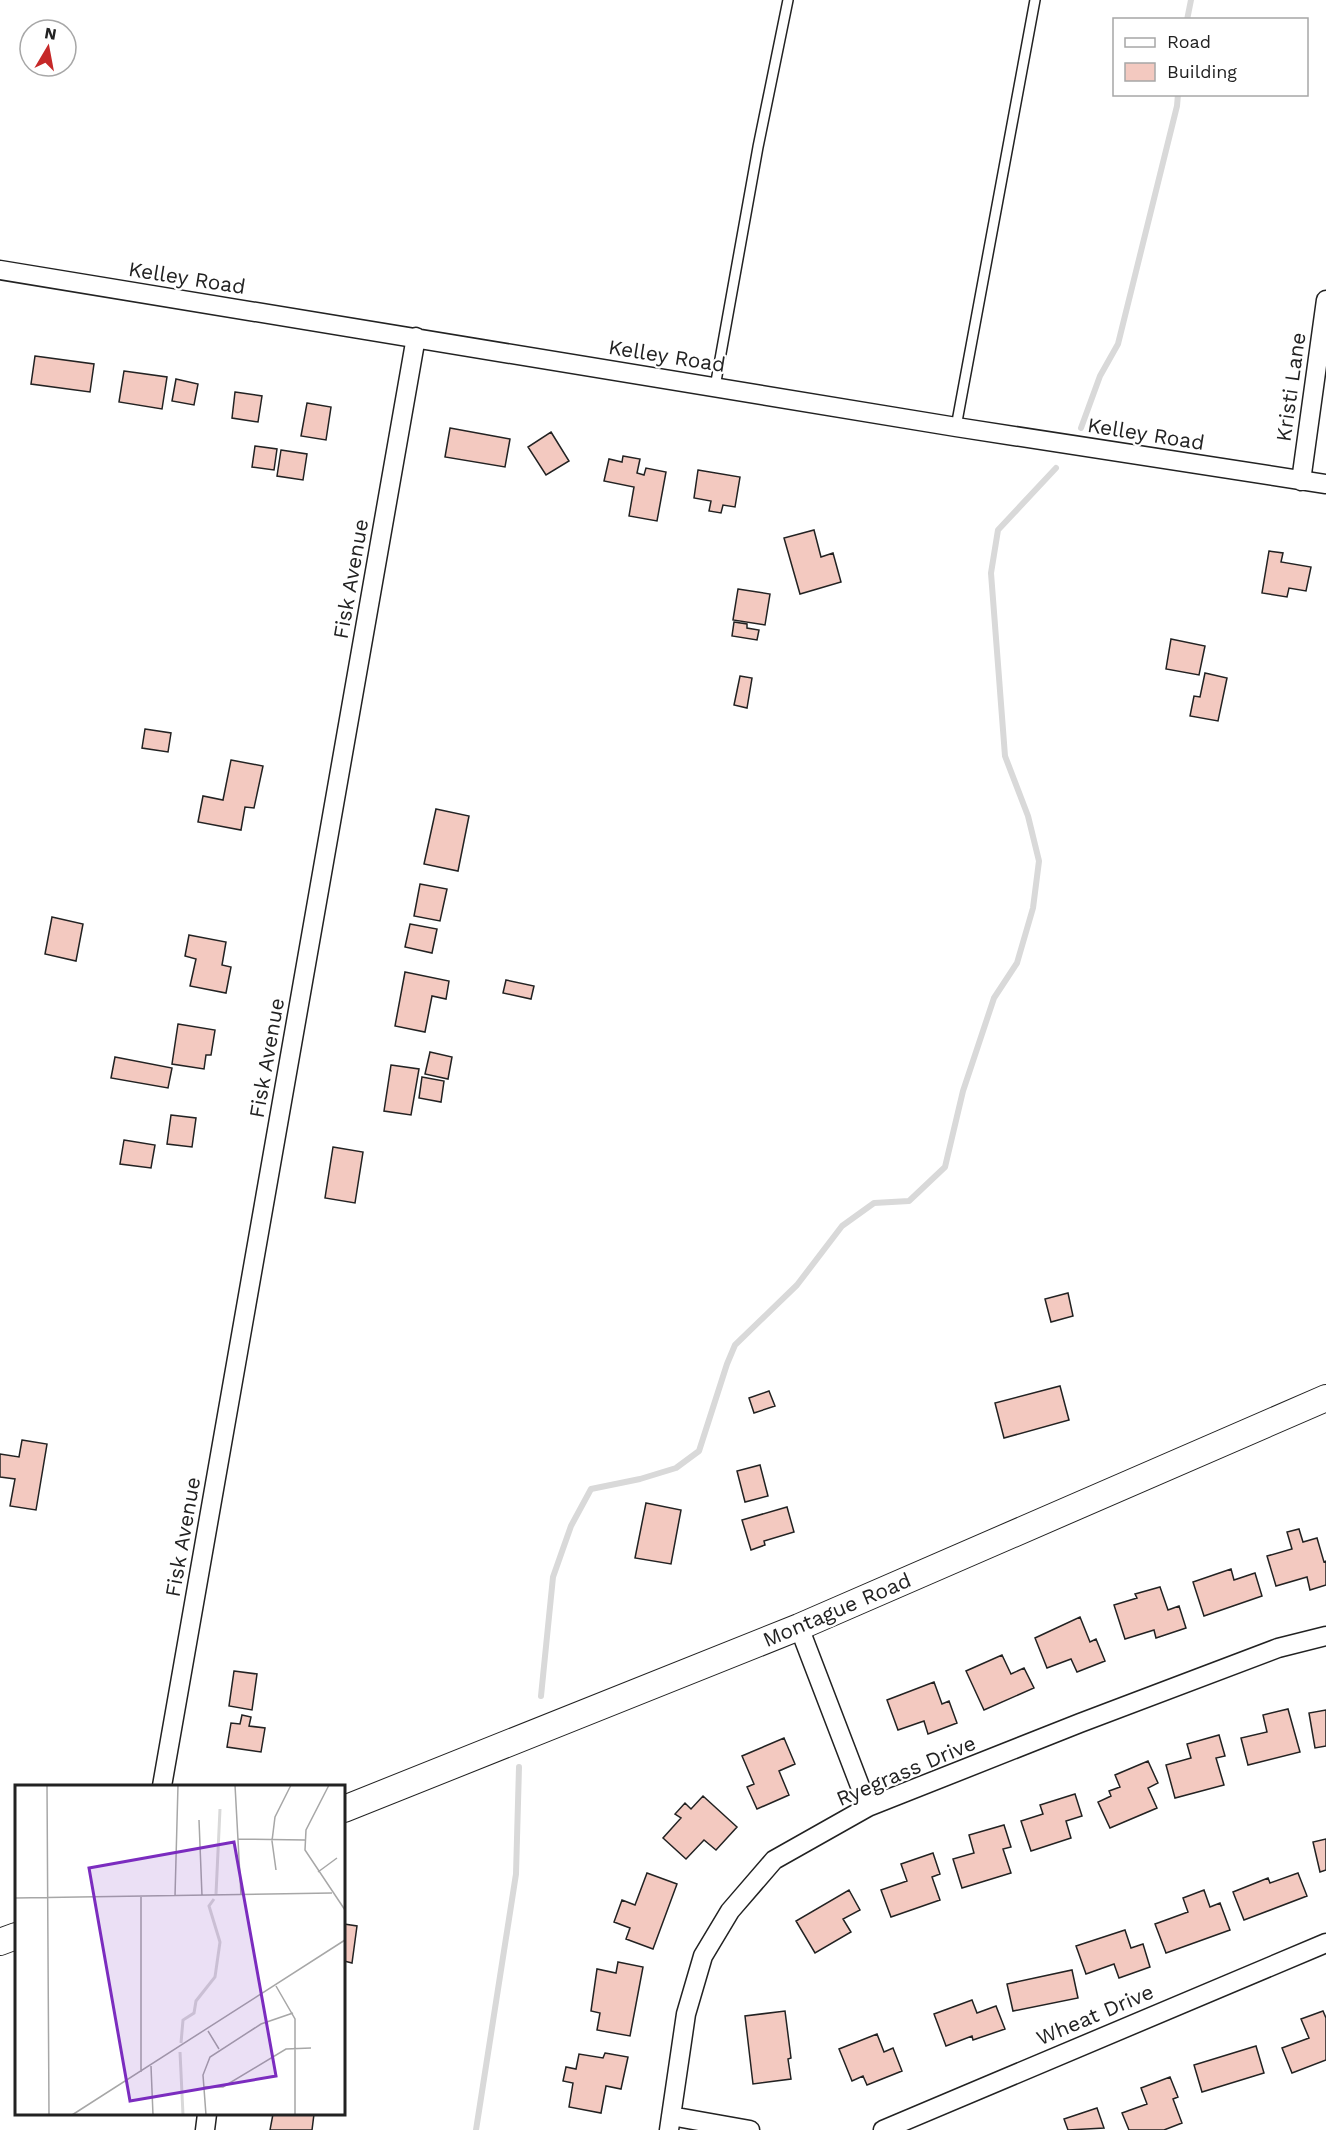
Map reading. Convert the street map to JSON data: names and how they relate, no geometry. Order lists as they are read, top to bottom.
{
  "streets": {
    "main road": ["Montague Road"],
    "street": [
      "Kelley Road",
      "Kristi Lane",
      "Fisk Avenue",
      "Ryegrass Drive",
      "Wheat Drive"
    ]
  },
  "crossings": [
    ["Kelley Road", "Kristi Lane"],
    ["Kelley Road", "Fisk Avenue"]
  ],
  "legend": ["Road", "Building"],
  "north": "top"
}
